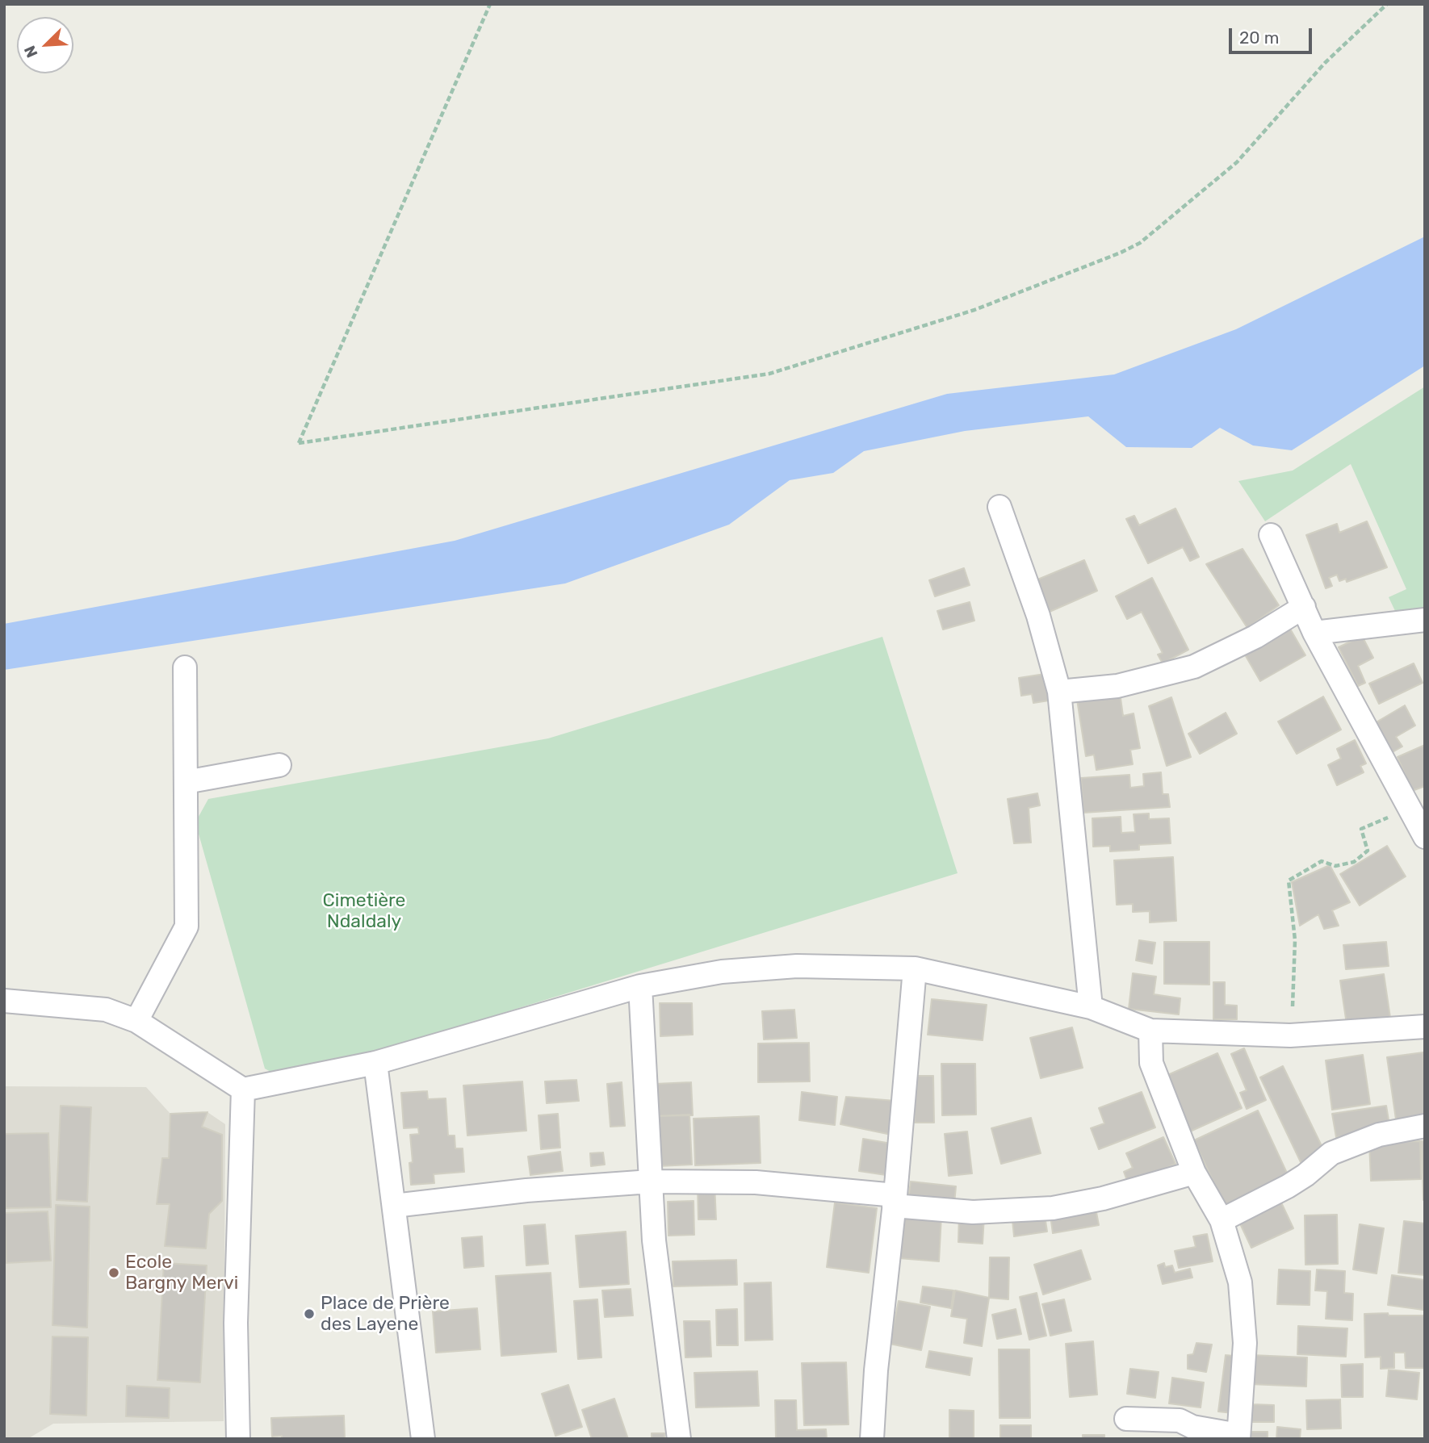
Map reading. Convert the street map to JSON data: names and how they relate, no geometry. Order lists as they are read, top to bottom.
{
  "parks": ["Cimetière Ndaldaly"],
  "places": ["Ecole Bargny Mervi", "Place de Prière des Layene"],
  "scale_bar": "20 m",
  "north": "bottom left"
}
